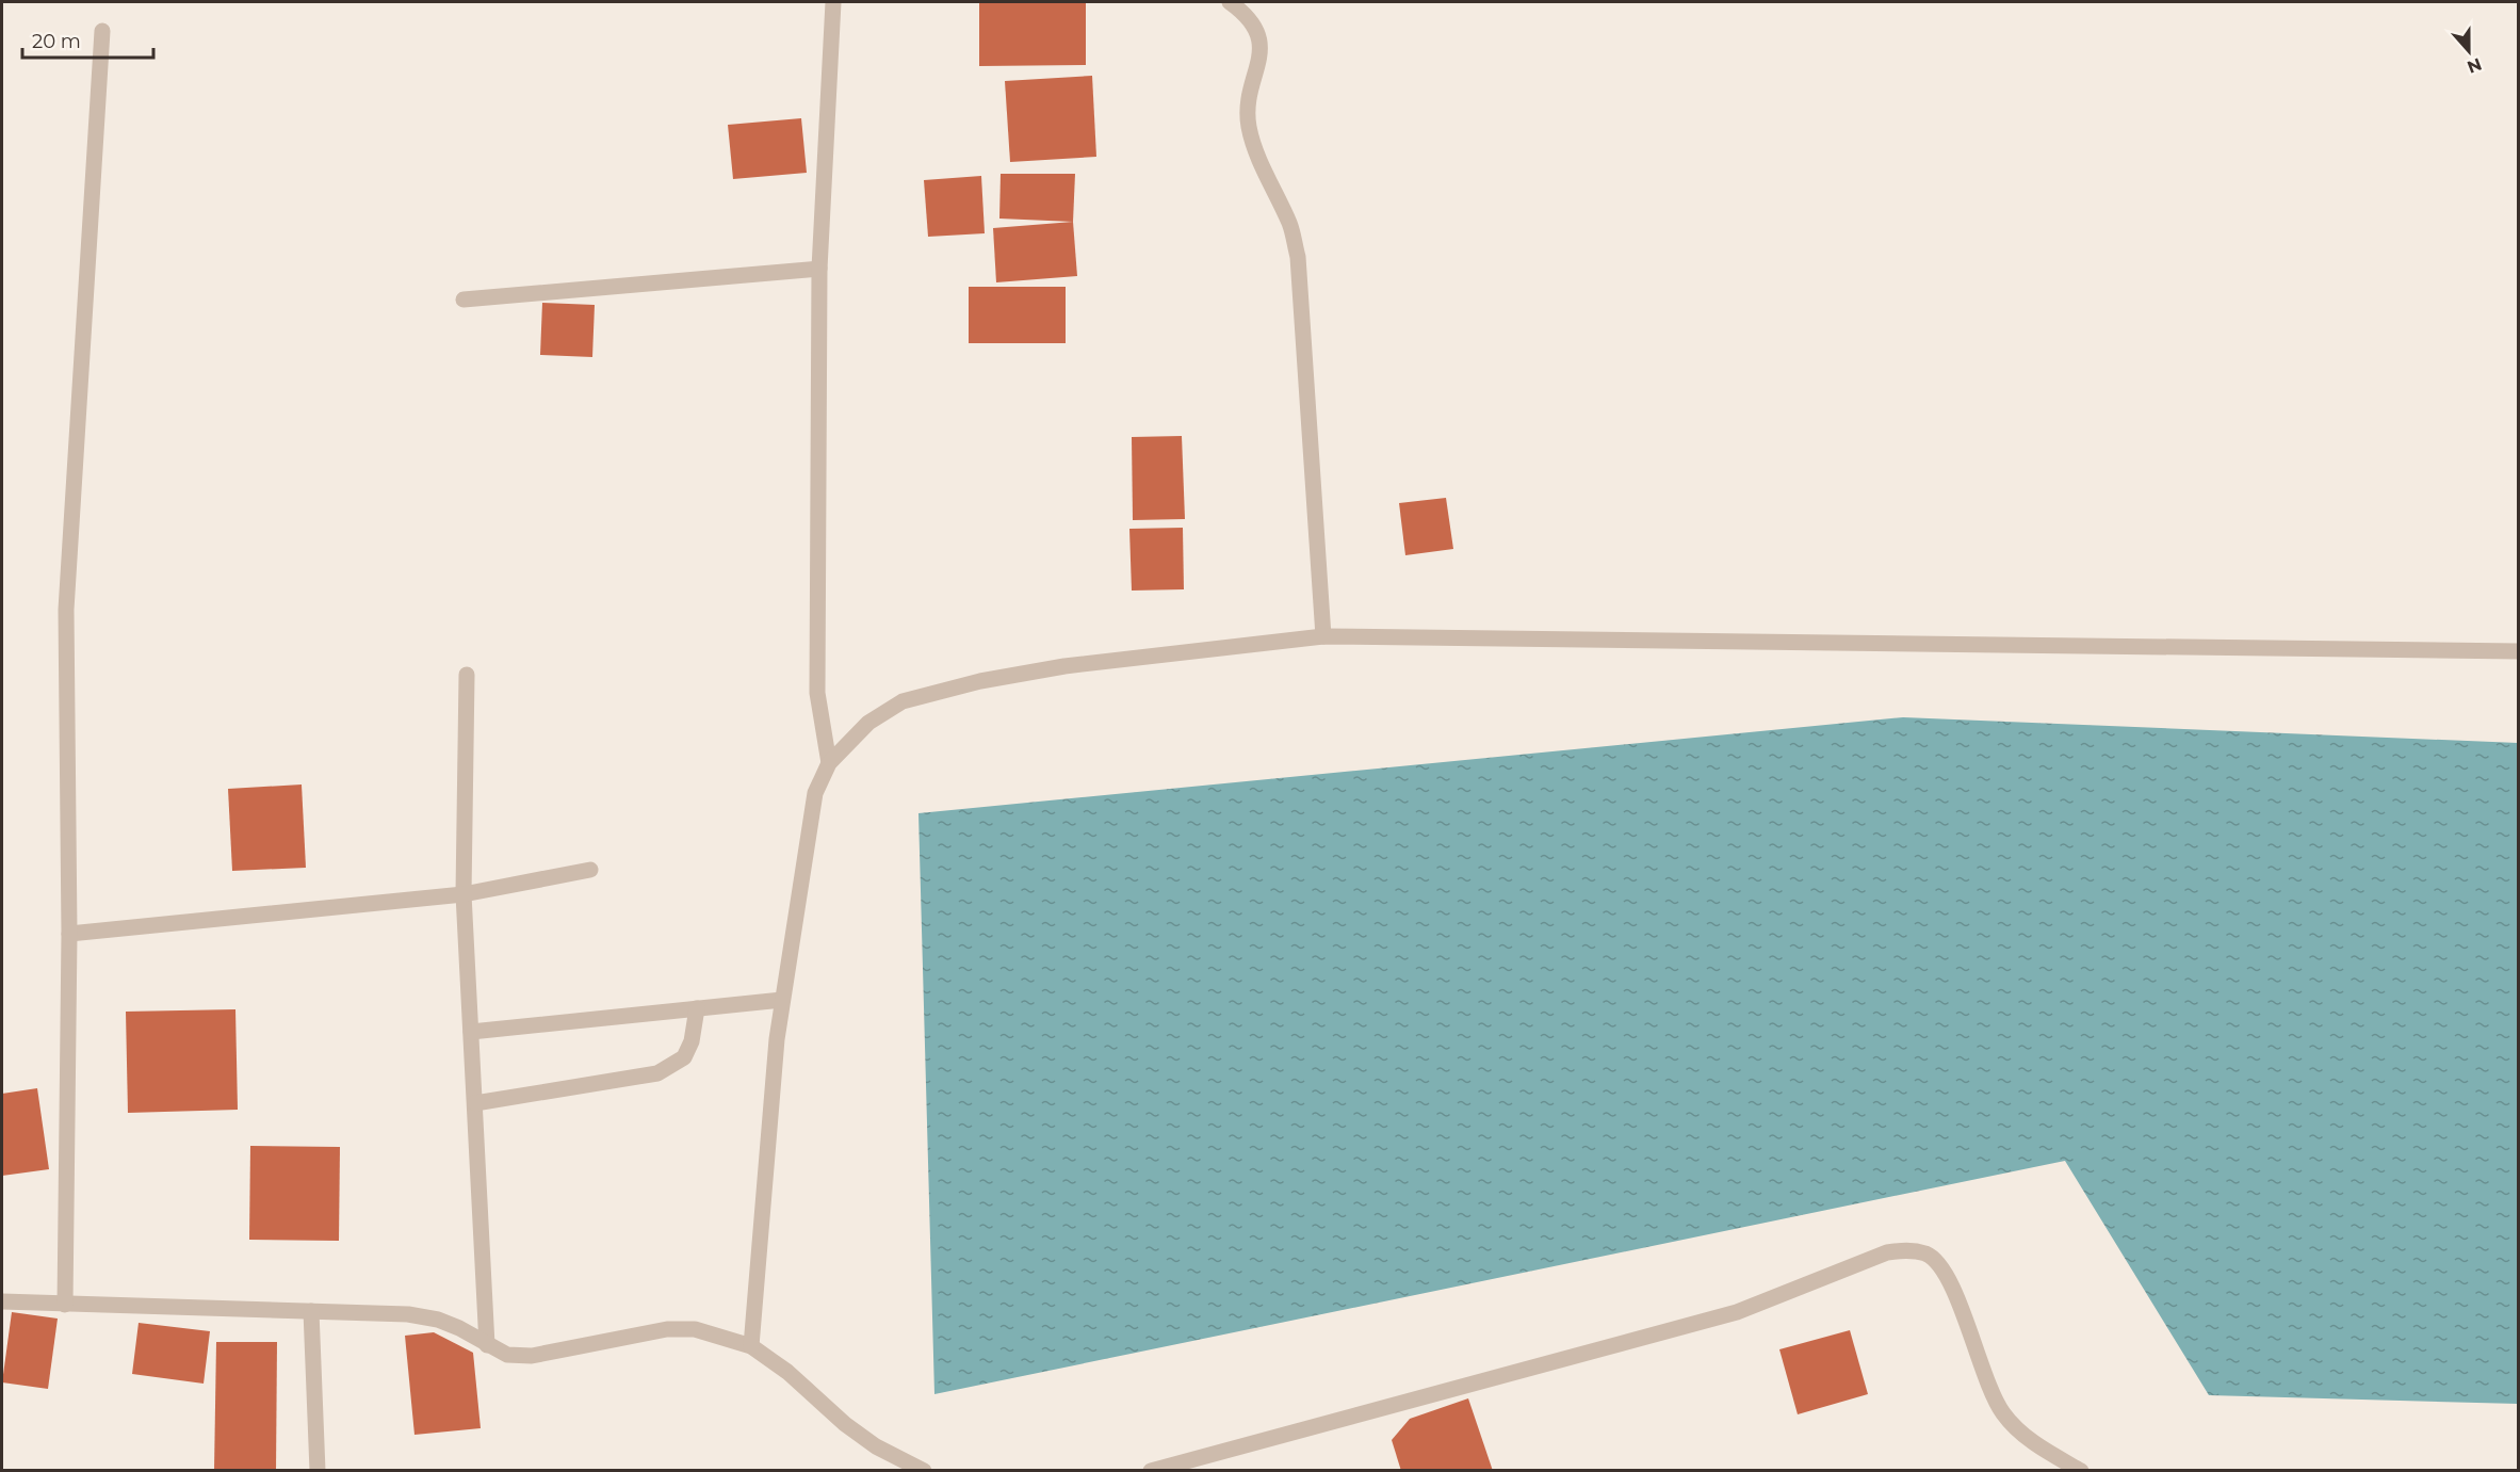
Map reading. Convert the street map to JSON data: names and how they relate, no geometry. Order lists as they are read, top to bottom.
{
  "scale_bar": "20 m",
  "north": "bottom"
}
